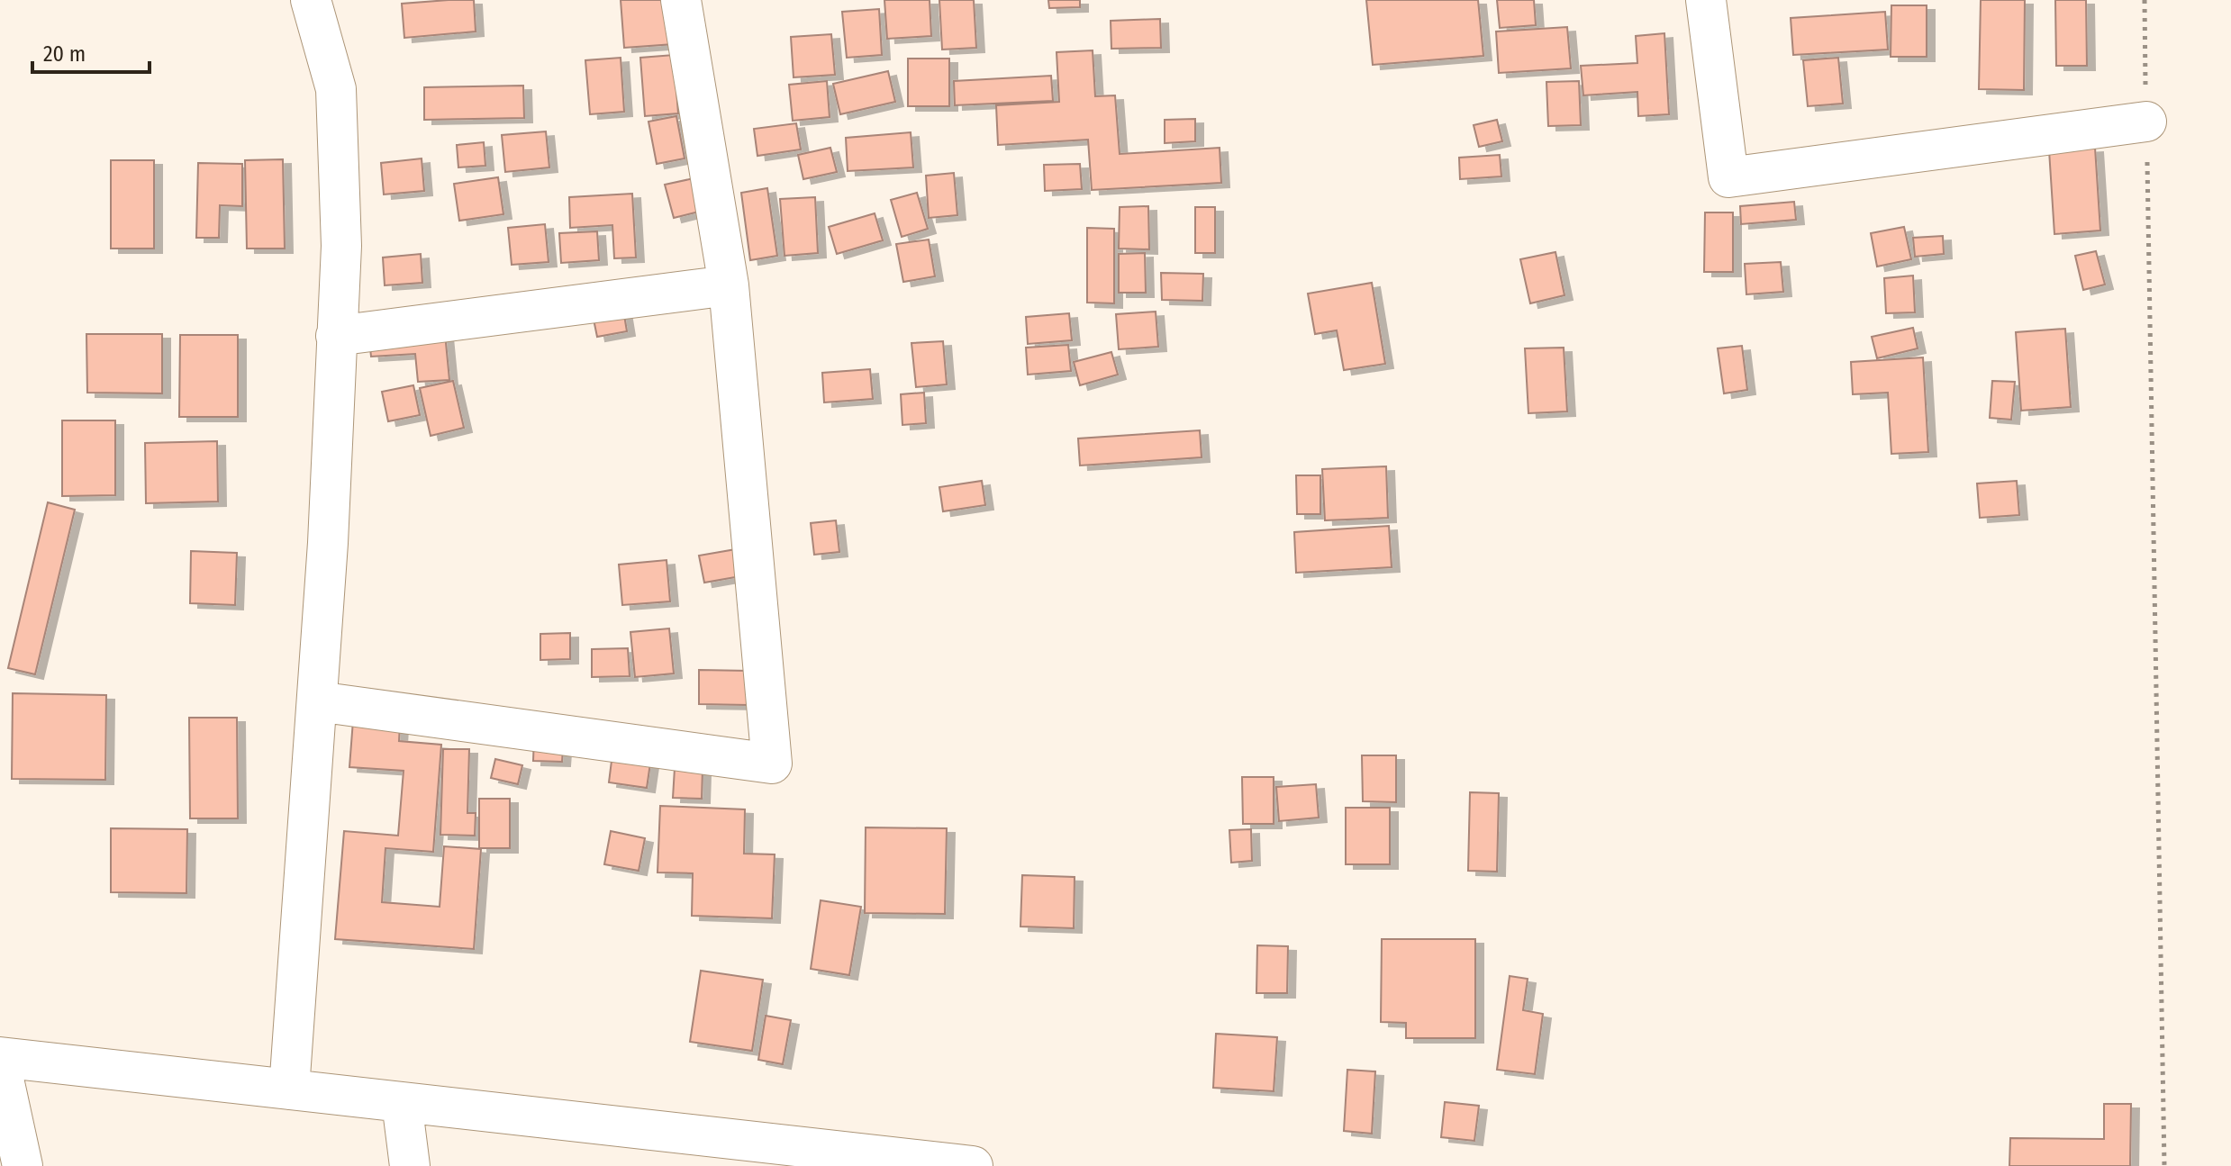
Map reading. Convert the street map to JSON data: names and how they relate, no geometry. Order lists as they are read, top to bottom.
{
  "scale_bar": "20 m"
}
